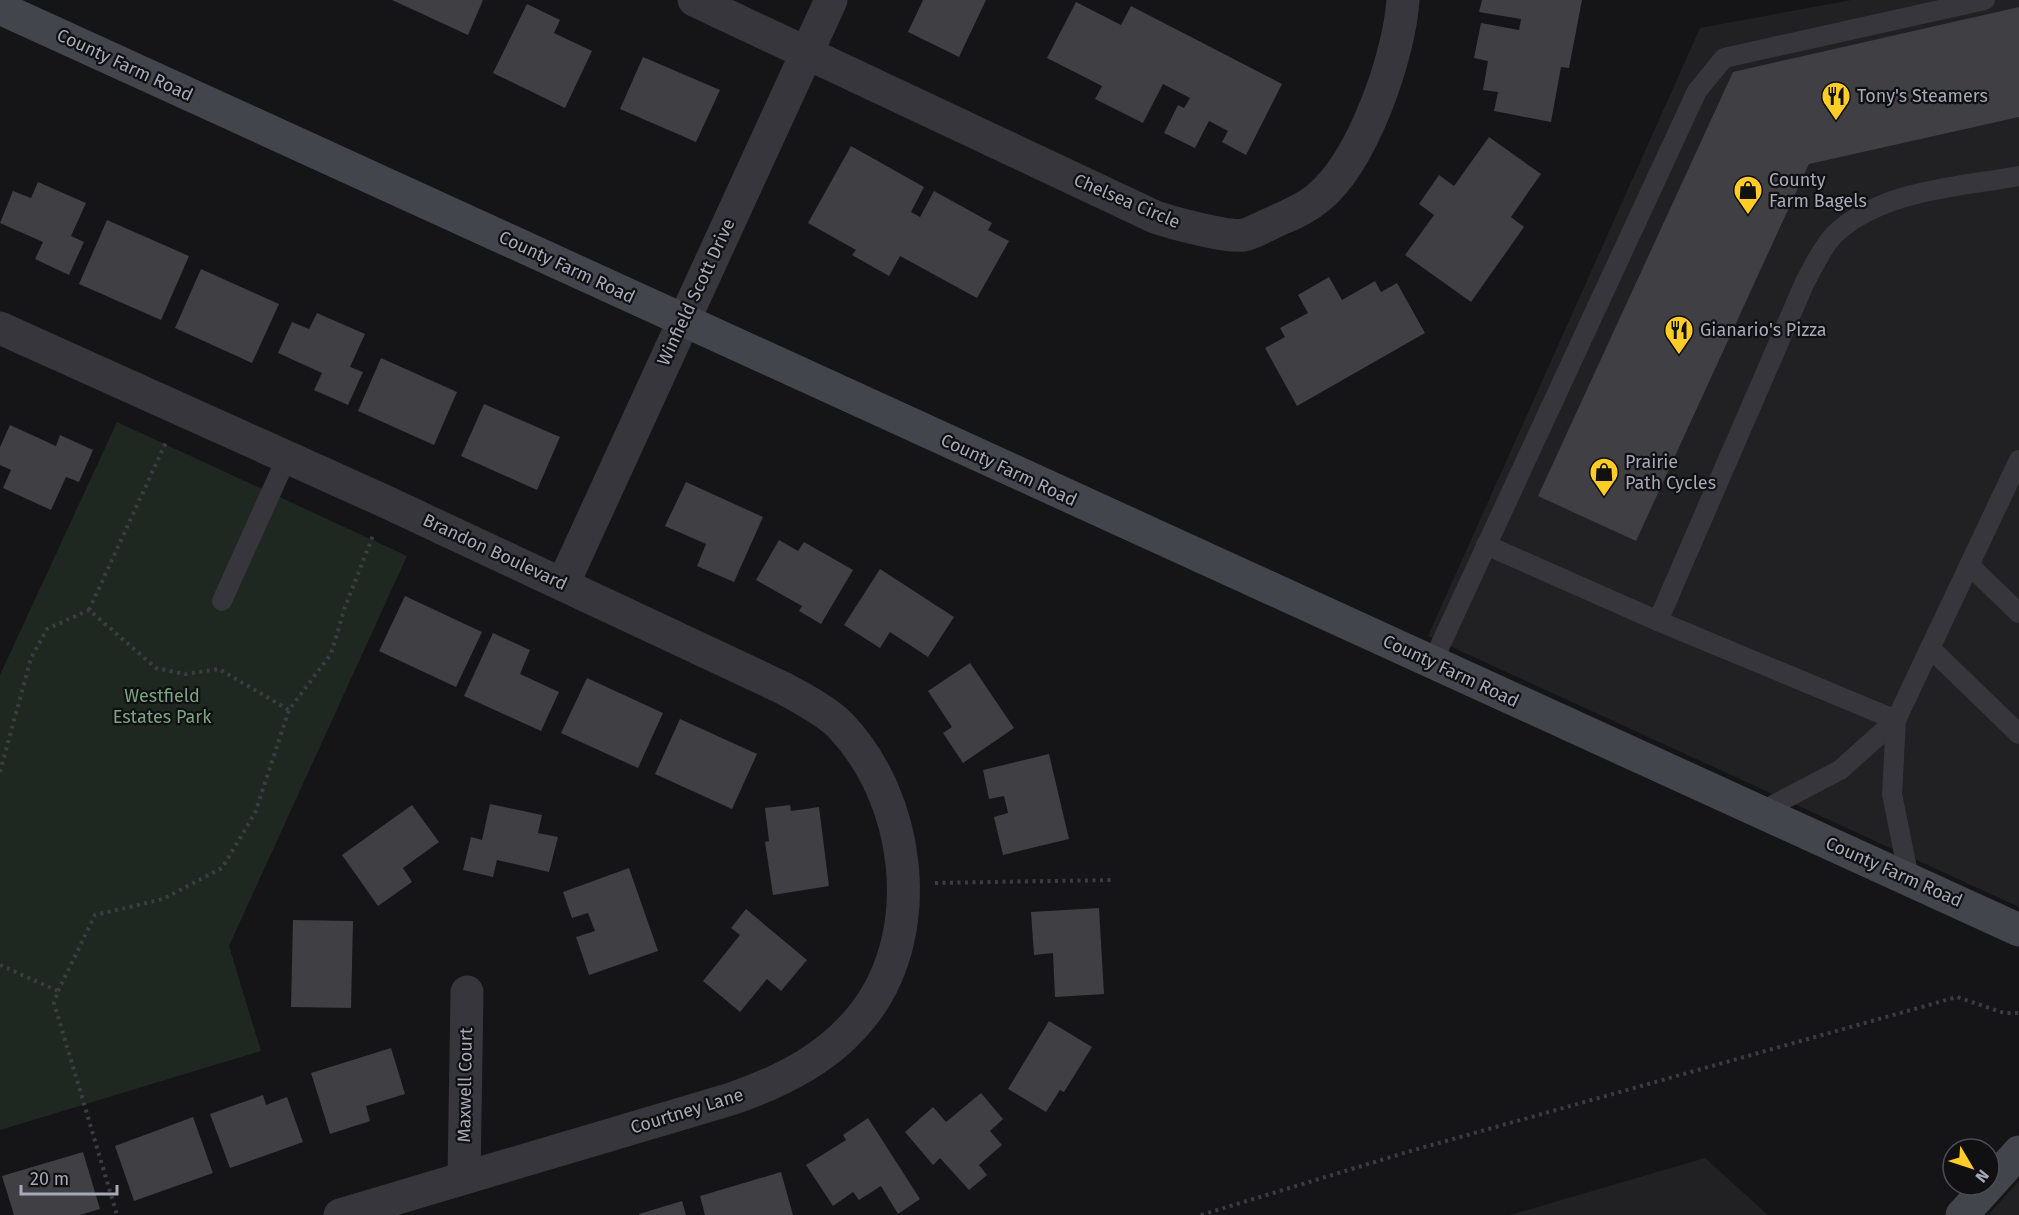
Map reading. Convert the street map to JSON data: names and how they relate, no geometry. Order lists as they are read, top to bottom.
{
  "streets": {
    "main road": ["County Farm Road"],
    "street": [
      "Chelsea Circle",
      "Winfield Scott Drive",
      "Brandon Boulevard",
      "Maxwell Court",
      "Courtney Lane"
    ]
  },
  "crossings": [
    ["County Farm Road", "Winfield Scott Drive"],
    ["Chelsea Circle", "Winfield Scott Drive"],
    ["Winfield Scott Drive", "Brandon Boulevard"],
    ["Brandon Boulevard", "Courtney Lane"],
    ["Maxwell Court", "Courtney Lane"]
  ],
  "parks": ["Westfield Estates Park"],
  "places": {
    "restaurant": ["Tony's Steamers", "Gianario's Pizza"],
    "shop": ["County Farm Bagels", "Prairie Path Cycles"]
  },
  "scale_bar": "20 m",
  "north": "bottom right"
}
